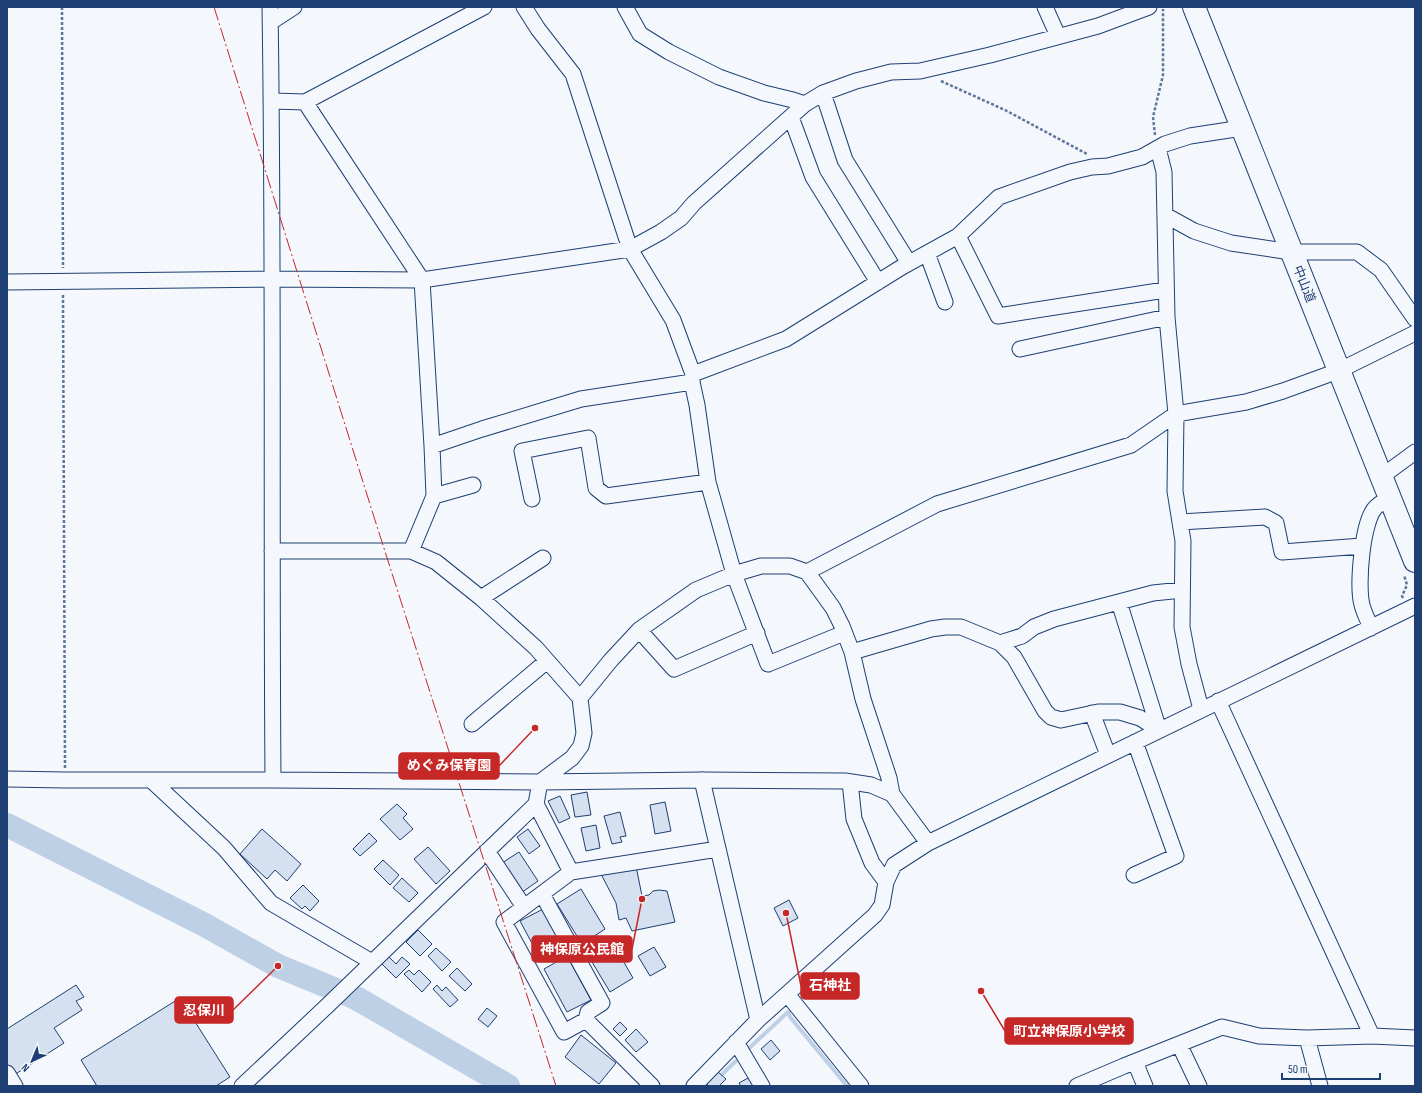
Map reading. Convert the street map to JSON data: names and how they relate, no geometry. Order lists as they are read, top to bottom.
{
  "streets": {
    "highway": ["中山道"]
  },
  "places": [
    "めぐみ保育園",
    "神保原公民館",
    "石神社",
    "忍保川",
    "町立神保原小学校"
  ],
  "scale_bar": "50 m",
  "north": "bottom left"
}
